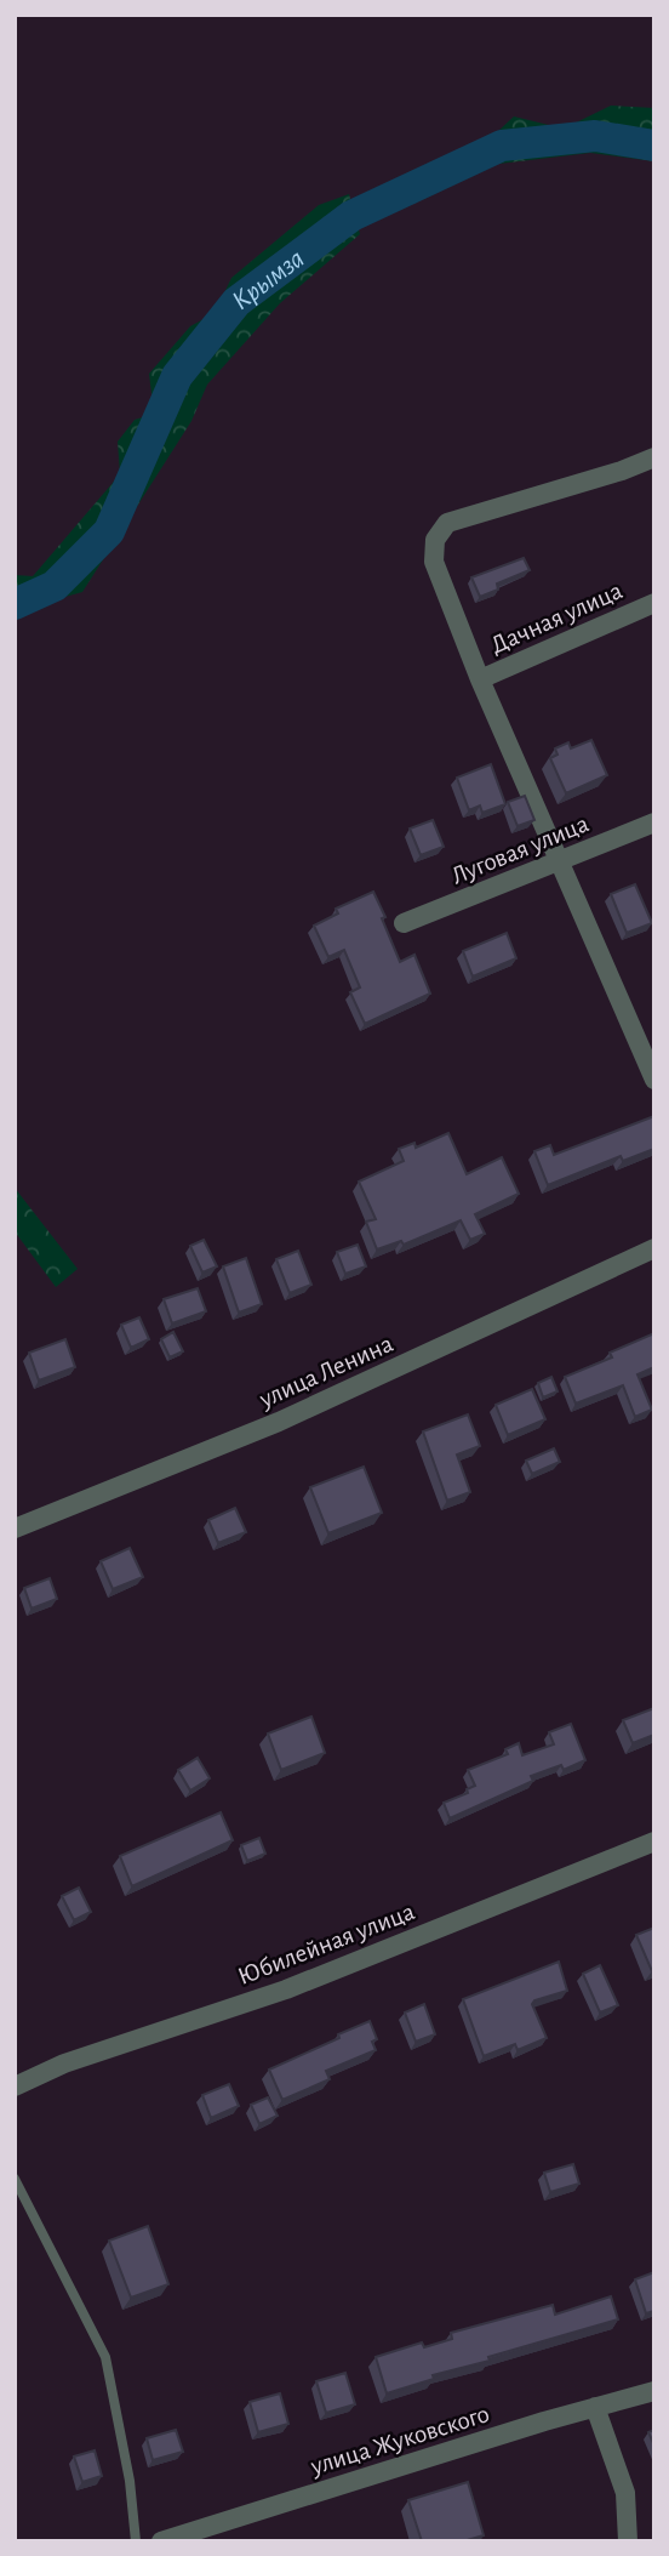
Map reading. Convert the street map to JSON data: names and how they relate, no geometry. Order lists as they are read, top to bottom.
{
  "streets": {
    "street": [
      "Дачная улица",
      "Луговая улица",
      "улица Ленина",
      "Юбилейная улица",
      "улица Жуковского"
    ]
  },
  "water": ["Крымза"]
}
